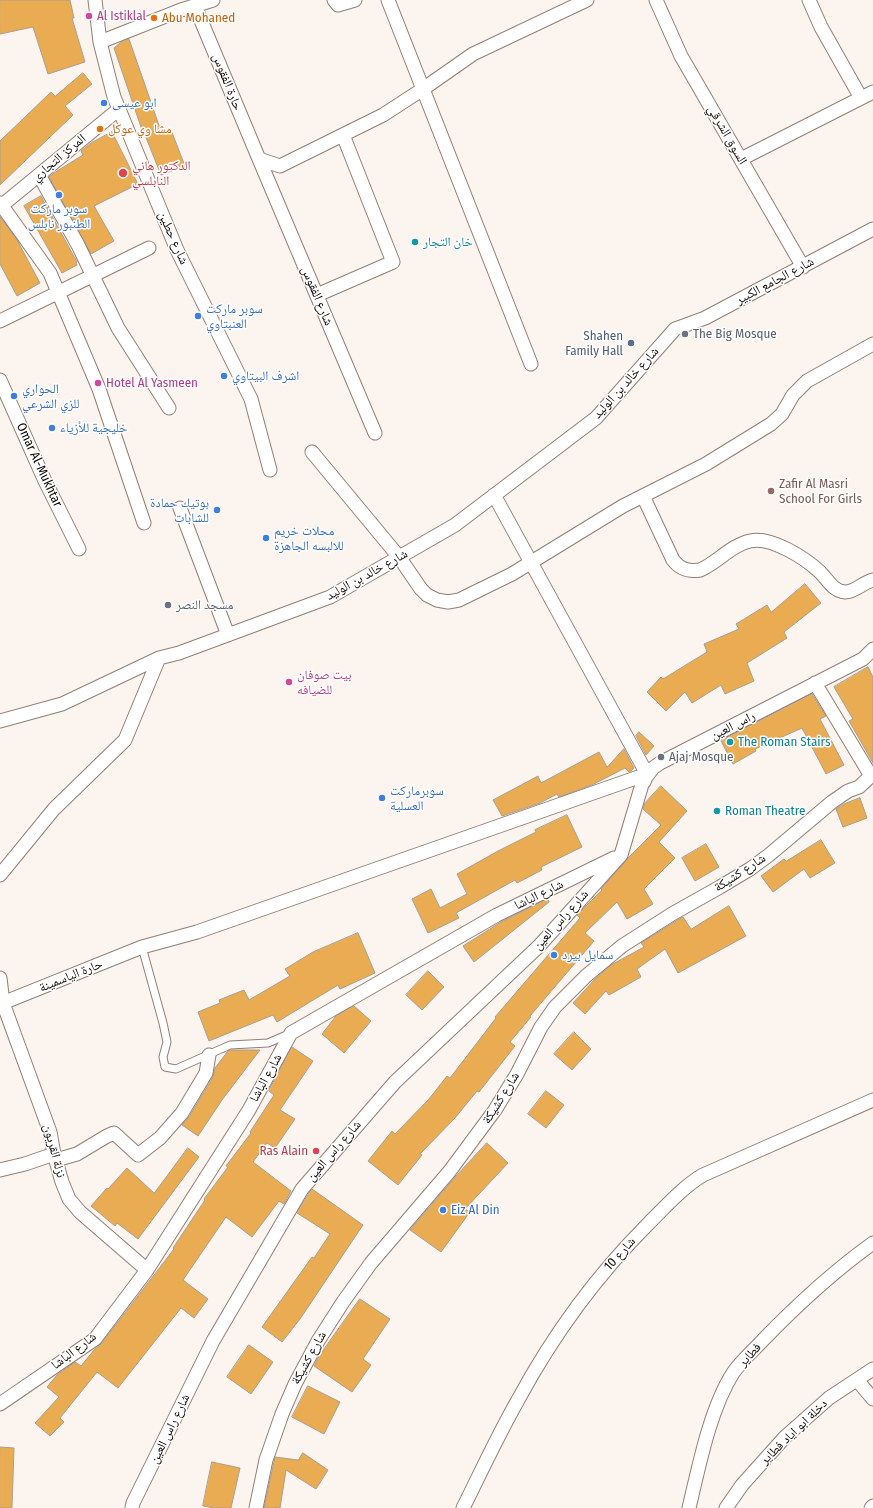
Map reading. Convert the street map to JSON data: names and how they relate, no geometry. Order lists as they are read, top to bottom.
{
  "streets": {
    "street": [
      "حارة الفقوس",
      "السوق الشرقي",
      "المركز التجاري",
      "شارع حطين",
      "شارع الجامع الكبير",
      "شارع الفقوس",
      "شارع خالد بن الوليد",
      "Omar Al-Mukhtar",
      "راس العين",
      "شارع كشيكة",
      "شارع الباشا",
      "شارع راس العين",
      "حارة الياسمينة",
      "نزلة القريون",
      "شارع 10",
      "فطاير",
      "دخلة ابو اياد فطاير"
    ]
  },
  "crossings": [
    ["حارة الفقوس", "شارع الفقوس"],
    ["السوق الشرقي", "شارع الجامع الكبير"],
    ["المركز التجاري", "شارع حطين"],
    ["شارع الجامع الكبير", "شارع خالد بن الوليد"],
    ["راس العين", "شارع الباشا"],
    ["راس العين", "شارع راس العين"],
    ["راس العين", "حارة الياسمينة"],
    ["شارع الباشا", "شارع راس العين"],
    ["شارع الباشا", "نزلة القريون"],
    ["حارة الياسمينة", "نزلة القريون"]
  ],
  "places": [
    "Al Istiklal",
    "Abu Mohaned",
    "ابو عيسى",
    "مشا وي عوكل",
    "الدكتور هاني النابلسي",
    "سوبر ماركت الطنبور نابلس",
    "خان التجار",
    "سوبر ماركت العنبتاوي",
    "The Big Mosque",
    "Shahen Family Hall",
    "اشرف البيتاوي",
    "Hotel Al Yasmeen",
    "الحواري للزي الشرعي",
    "خليجية للأزياء",
    "Zafir Al Masri School For Girls",
    "بوتيك حمادة للشابات",
    "محلات خريم للالبسه الجاهزة",
    "مسجد النصر",
    "بيت صوفان للضيافه",
    "The Roman Stairs",
    "Ajaj Mosque",
    "سوبرماركت العسلية",
    "Roman Theatre",
    "سمايل بيرد",
    "Ras Alain",
    "Eiz Al Din"
  ]
}
